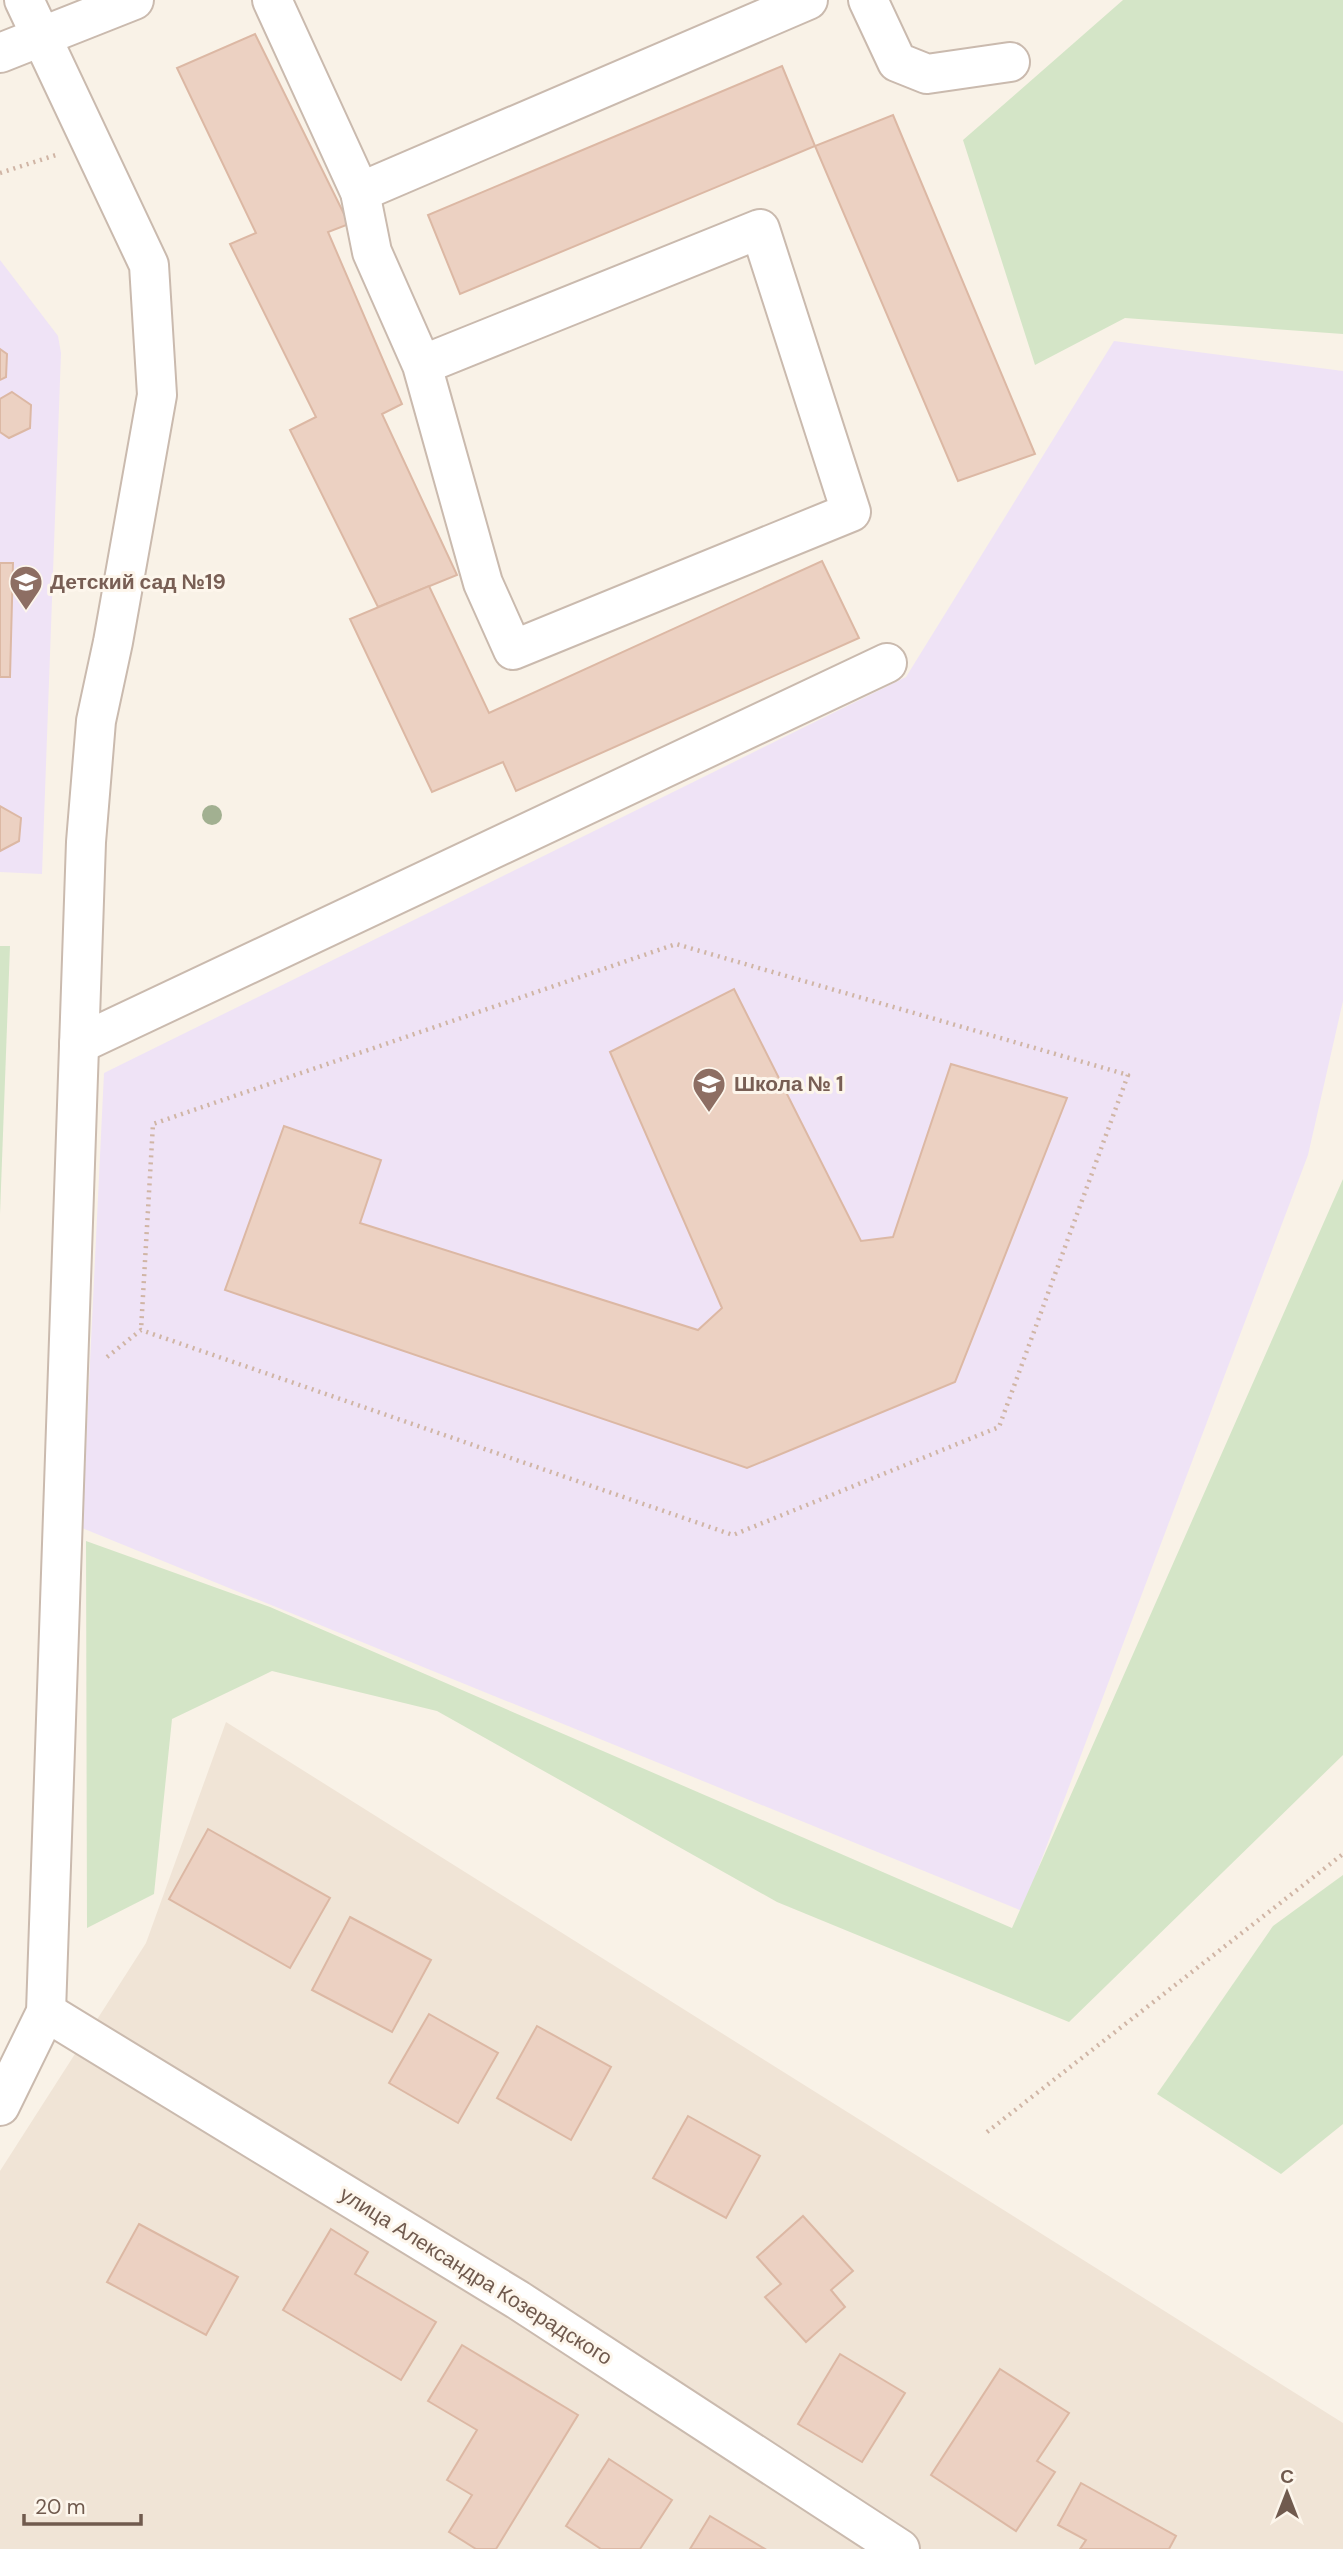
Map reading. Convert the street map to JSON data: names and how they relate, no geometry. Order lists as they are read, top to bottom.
{
  "streets": {
    "street": ["улица Александра Козерадского"]
  },
  "places": {
    "school or university": ["Детский сад №19", "Школа № 1"]
  },
  "scale_bar": "20 m",
  "north": "top"
}
